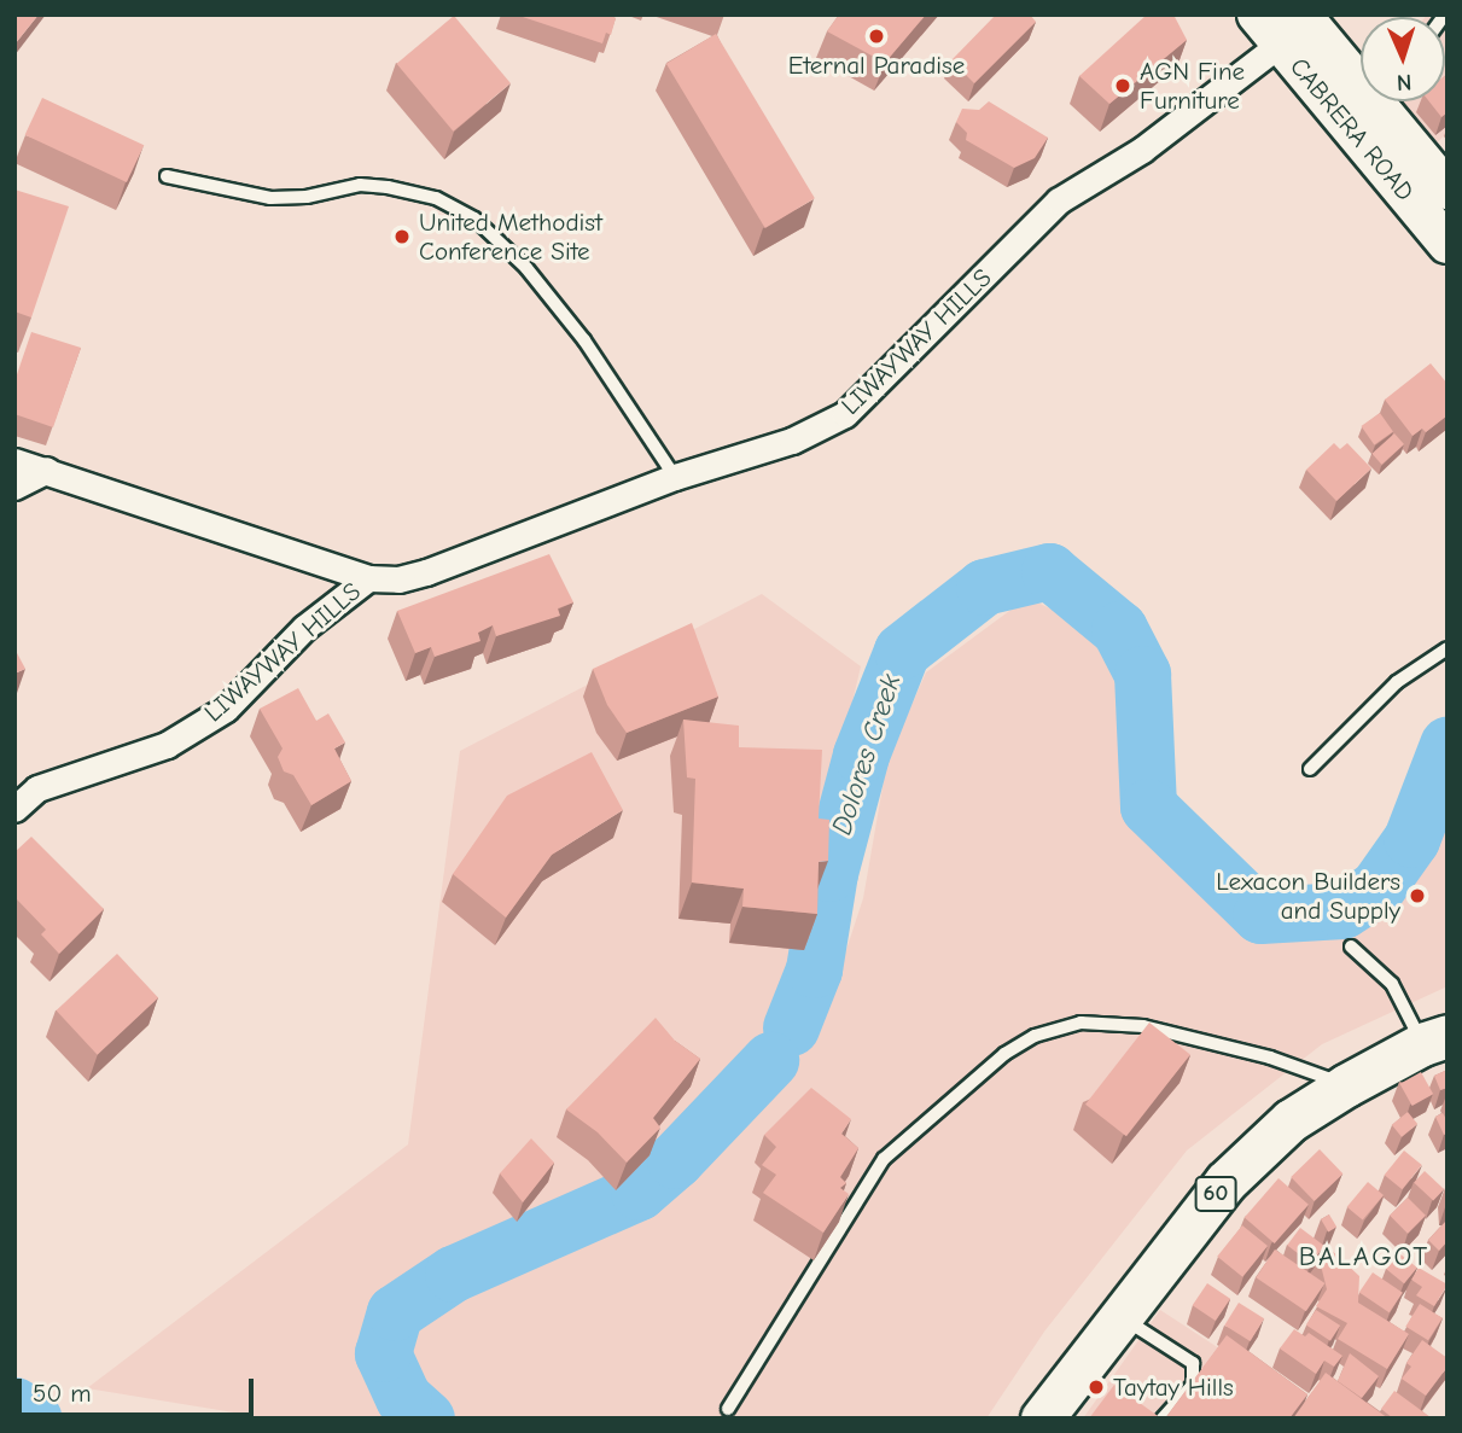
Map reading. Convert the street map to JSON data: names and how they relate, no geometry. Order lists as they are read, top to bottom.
{
  "streets": {
    "main road": ["CABRERA ROAD", "60"],
    "street": ["LIWAYWAY HILLS"]
  },
  "crossings": [
    ["CABRERA ROAD", "LIWAYWAY HILLS"]
  ],
  "districts": ["BALAGOT"],
  "water": ["Dolores Creek"],
  "places": [
    "Eternal Paradise",
    "AGN Fine Furniture",
    "United Methodist Conference Site",
    "Lexacon Builders and Supply",
    "Taytay Hills"
  ],
  "scale_bar": "50 m",
  "north": "bottom"
}
